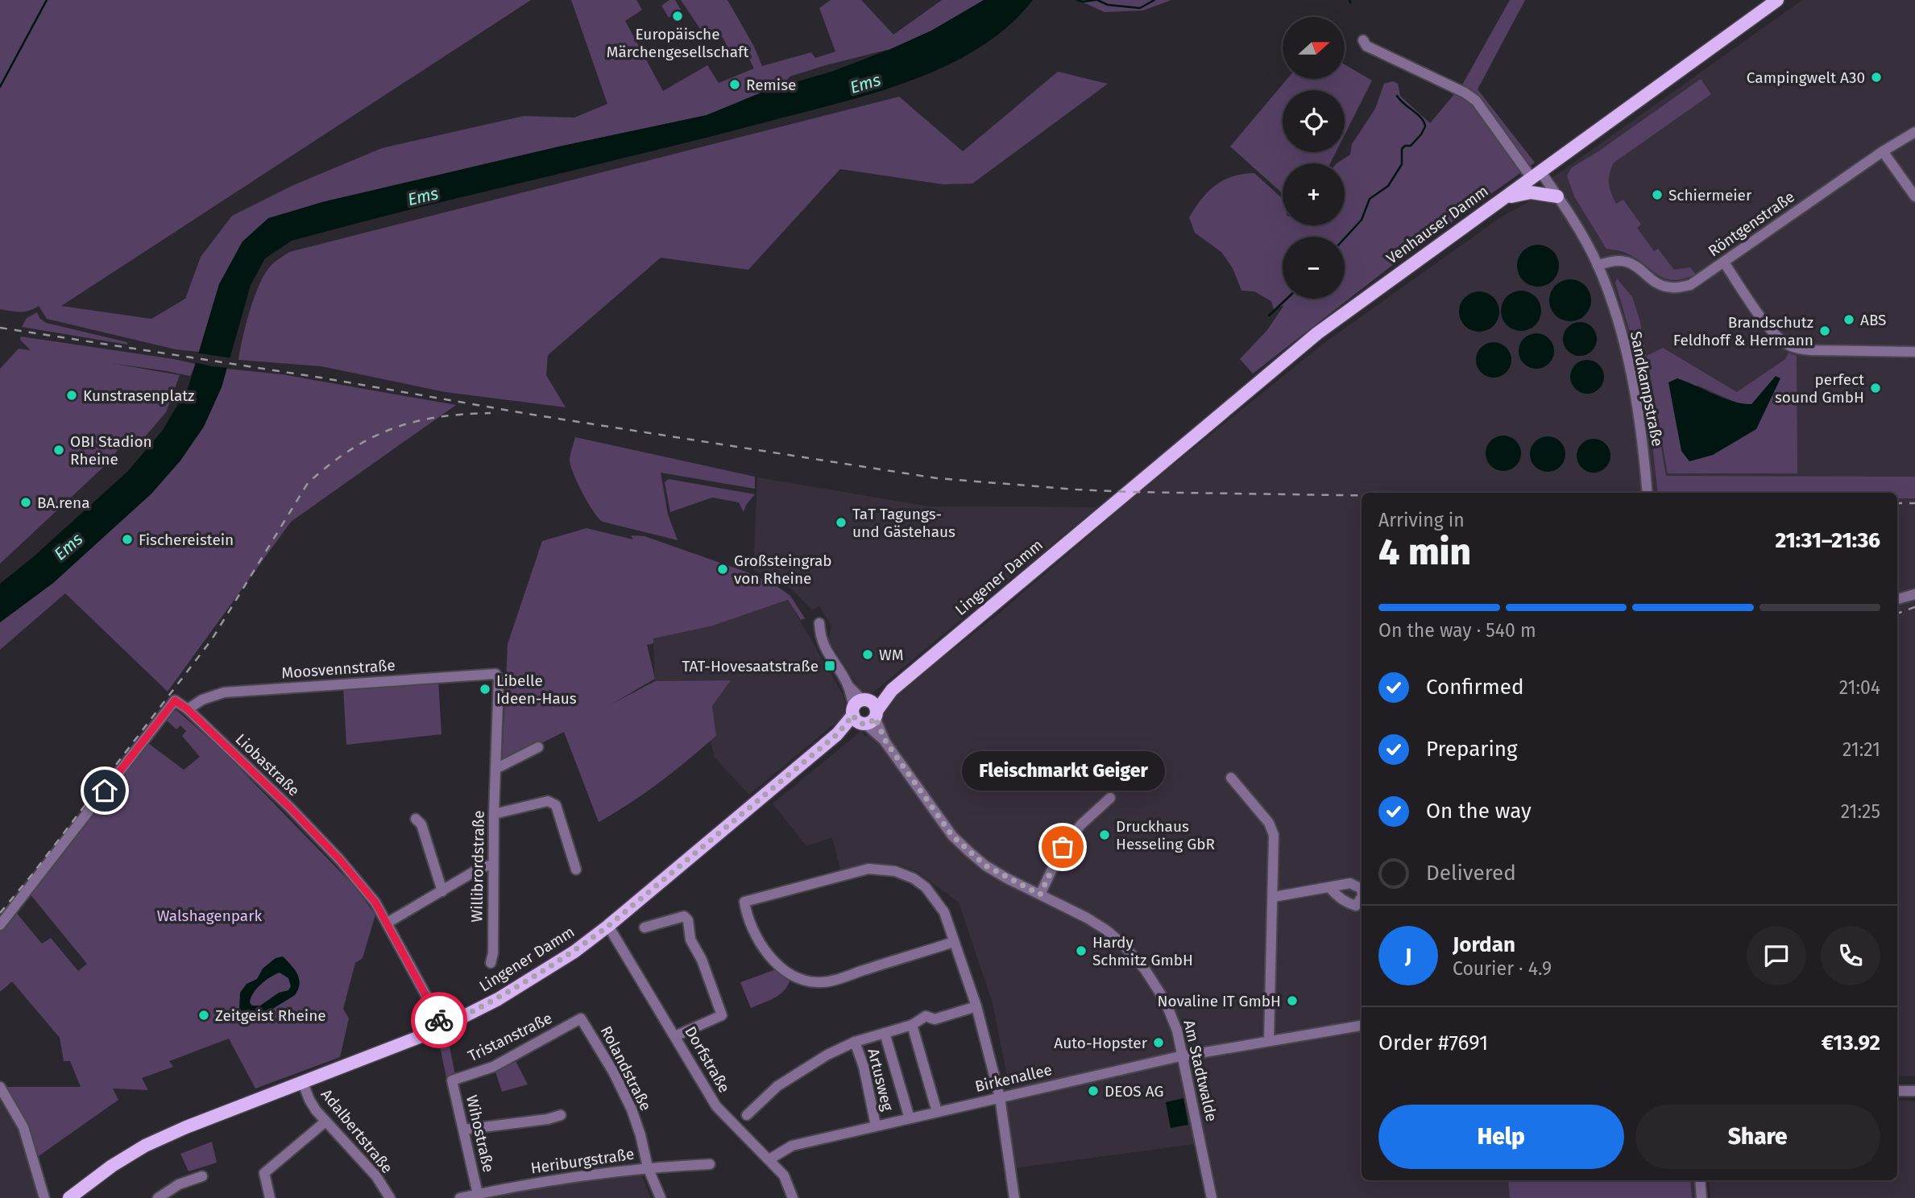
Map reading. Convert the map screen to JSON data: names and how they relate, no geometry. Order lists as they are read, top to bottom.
{
  "streets": {
    "main road": ["Venhauser Damm", "Lingener Damm"],
    "street": [
      "Röntgenstraße",
      "Sandkampstraße",
      "Moosvennstraße",
      "Liobastraße",
      "Willibrordstraße",
      "Tristanstraße",
      "Dorfstraße",
      "Rolandstraße",
      "Am Stadtwalde",
      "Birkenallee",
      "Artusweg",
      "Adalbertstraße",
      "Wihostraße",
      "Heriburgstraße"
    ]
  },
  "crossings": [
    ["Röntgenstraße", "Sandkampstraße"],
    ["Venhauser Damm", "Sandkampstraße"],
    ["Venhauser Damm", "Lingener Damm"],
    ["Lingener Damm", "Liobastraße"],
    ["Lingener Damm", "Dorfstraße"],
    ["Lingener Damm", "Am Stadtwalde"],
    ["Lingener Damm", "Adalbertstraße"],
    ["Moosvennstraße", "Liobastraße"],
    ["Moosvennstraße", "Willibrordstraße"],
    ["Tristanstraße", "Rolandstraße"],
    ["Tristanstraße", "Wihostraße"],
    ["Dorfstraße", "Birkenallee"],
    ["Rolandstraße", "Heriburgstraße"],
    ["Am Stadtwalde", "Birkenallee"],
    ["Birkenallee", "Artusweg"],
    ["Wihostraße", "Heriburgstraße"]
  ],
  "water": ["Ems"],
  "parks": ["Walshagenpark"],
  "places": {
    "other": [
      "Europäische Märchengesellschaft",
      "Campingwelt A30",
      "Remise",
      "Schiermeier",
      "ABS",
      "Brandschutz Feldhoff & Hermann",
      "perfect sound GmbH",
      "Kunstrasenplatz",
      "OBI Stadion Rheine",
      "BA.rena",
      "TaT Tagungs- und Gästehaus",
      "Fischereistein",
      "Großsteingrab von Rheine",
      "WM",
      "Libelle Ideen-Haus",
      "Druckhaus Hesseling GbR",
      "Fleischmarkt Geiger",
      "Hardy Schmitz GmbH",
      "Novaline IT GmbH",
      "Zeitgeist Rheine",
      "Auto-Hopster",
      "DEOS AG"
    ],
    "transit": ["TAT-Hovesaatstraße"]
  },
  "north": "right",
  "page": {
    "map_buttons": ["+", "−"],
    "heading": ["4 min", "Arriving in", "21:31–21:36"],
    "panel": [
      "Jordan",
      "Courier · 4.9",
      "Order #7691",
      "€13.92"
    ],
    "bar": "On the way · 540 m",
    "list": [
      ["Confirmed", "21:04"],
      ["Preparing", "21:21"],
      ["On the way", "21:25"],
      "Delivered"
    ],
    "bubble": "Fleischmarkt Geiger",
    "round": "J",
    "buttons": ["Help", "Share"]
  }
}
